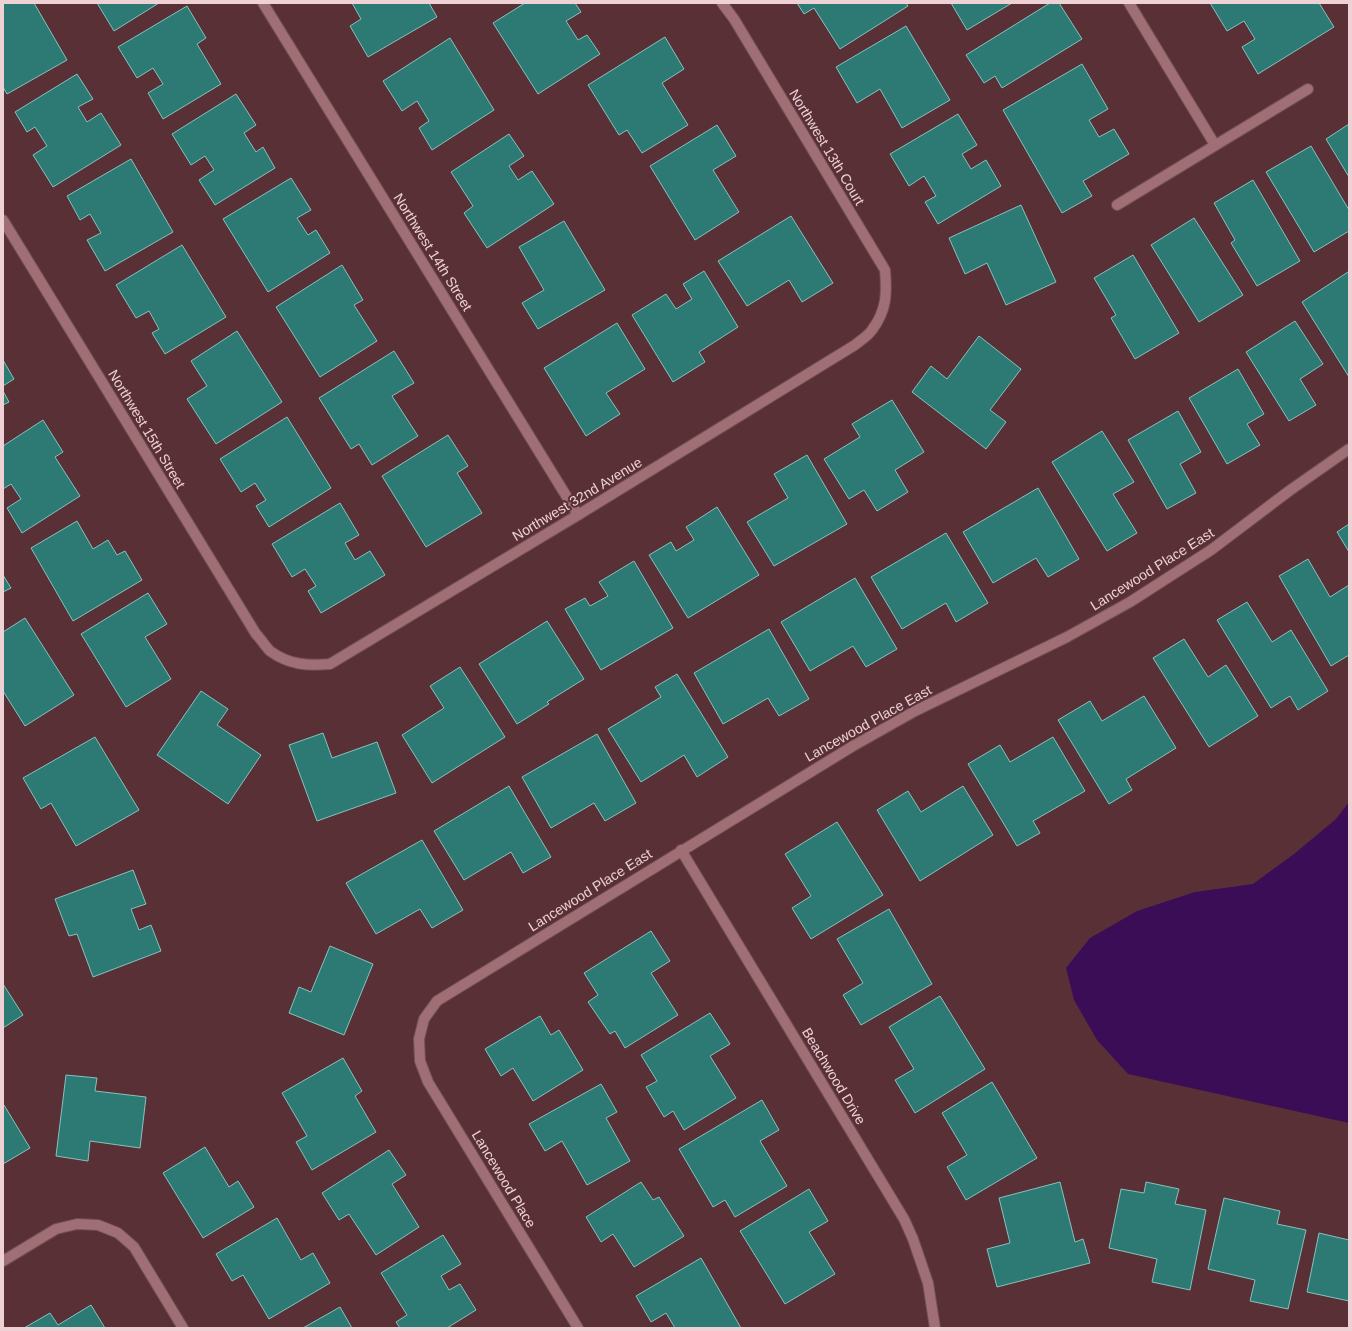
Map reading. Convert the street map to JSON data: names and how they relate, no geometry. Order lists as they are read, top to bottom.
{
  "streets": {
    "street": [
      "Northwest 13th Court",
      "Northwest 14th Street",
      "Northwest 15th Street",
      "Northwest 32nd Avenue",
      "Lancewood Place East",
      "Beachwood Drive",
      "Lancewood Place"
    ]
  },
  "crossings": [
    ["Northwest 13th Court", "Northwest 32nd Avenue"],
    ["Northwest 14th Street", "Northwest 32nd Avenue"],
    ["Northwest 15th Street", "Northwest 32nd Avenue"],
    ["Lancewood Place East", "Beachwood Drive"],
    ["Lancewood Place East", "Lancewood Place"]
  ]
}
